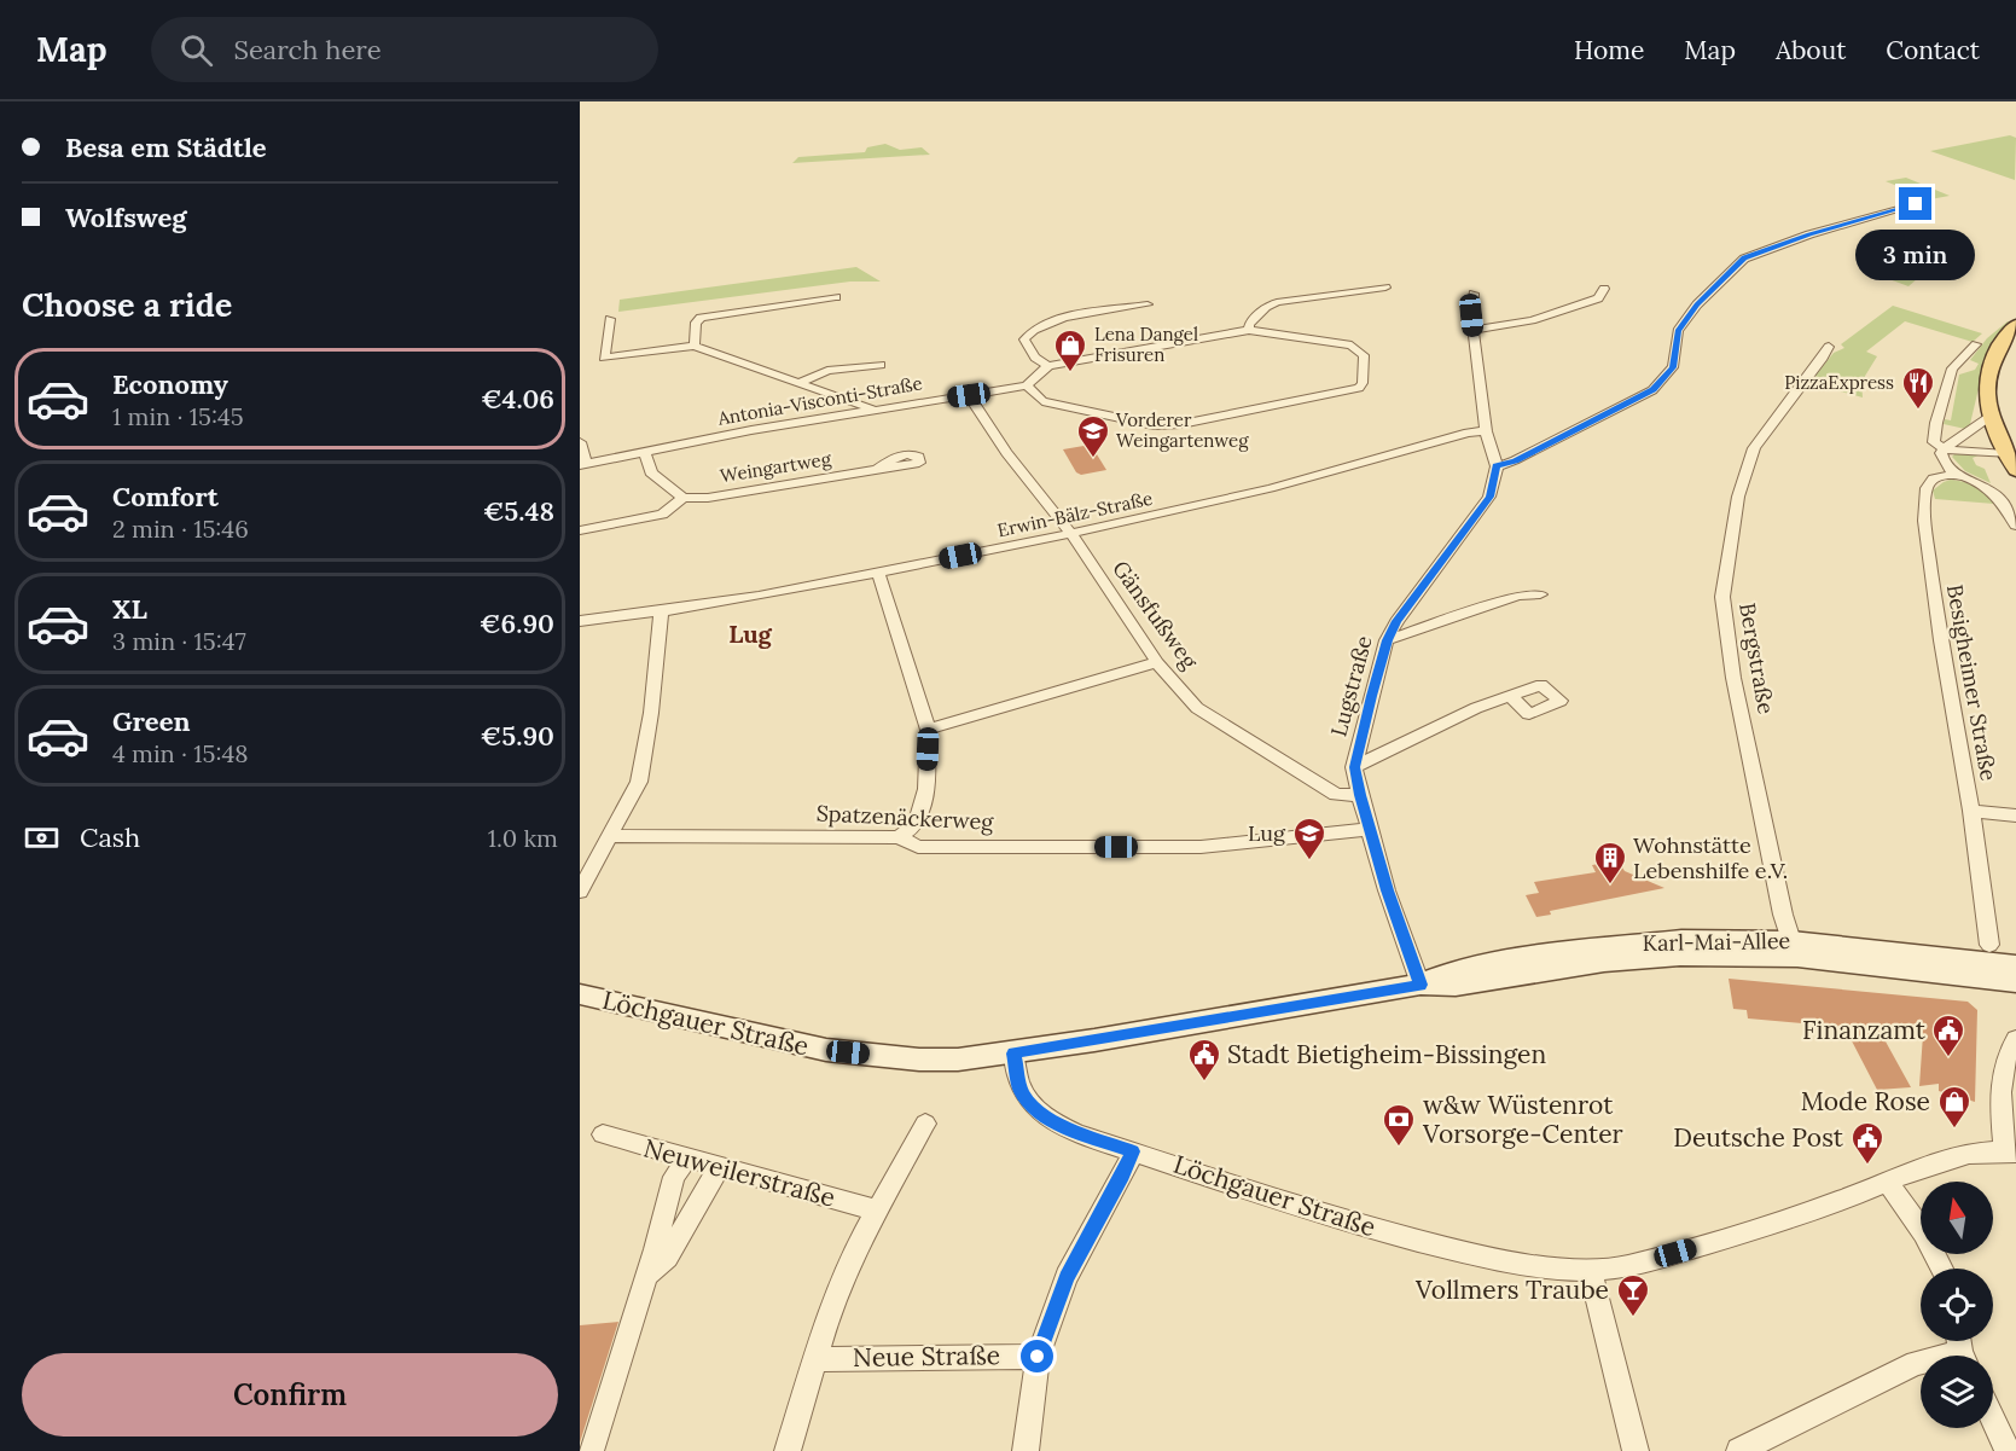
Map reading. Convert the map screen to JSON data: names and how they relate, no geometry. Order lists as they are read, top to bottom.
{
  "streets": {
    "main road": ["Karl-Mai-Allee", "Löchgauer Straße"],
    "street": [
      "Antonia-Visconti-Straße",
      "Weingartweg",
      "Erwin-Bälz-Straße",
      "Gänsfußweg",
      "Bergstraße",
      "Besigheimer Straße",
      "Lugstraße",
      "Spatzenäckerweg",
      "Neuweilerstraße",
      "Neue Straße"
    ]
  },
  "crossings": [
    ["Antonia-Visconti-Straße", "Gänsfußweg"],
    ["Erwin-Bälz-Straße", "Gänsfußweg"],
    ["Gänsfußweg", "Lugstraße"],
    ["Bergstraße", "Karl-Mai-Allee"],
    ["Lugstraße", "Spatzenäckerweg"],
    ["Lugstraße", "Karl-Mai-Allee"],
    ["Karl-Mai-Allee", "Löchgauer Straße"]
  ],
  "districts": ["Lug"],
  "places": {
    "shop": ["Lena Dangel Frisuren", "Mode Rose"],
    "restaurant": ["PizzaExpress"],
    "school or university": ["Vorderer Weingartenweg", "Lug"],
    "building": ["Wohnstätte Lebenshilfe e.V."],
    "public building": ["Finanzamt", "Stadt Bietigheim-Bissingen", "Deutsche Post"],
    "bank": ["w&w Wüstenrot Vorsorge-Center"],
    "bar": ["Vollmers Traube"]
  },
  "north": "top",
  "page": {
    "header": "Map",
    "search": "Search here",
    "nav": [
      "Home",
      "Map",
      "About",
      "Contact"
    ],
    "banner": ["Besa em Städtle", "Wolfsweg"],
    "bubble": "3 min",
    "heading": "Choose a ride",
    "list": [
      {
        "name": "Economy",
        "note": "1 min · 15:45",
        "value": "€4.06"
      },
      {
        "name": "Comfort",
        "note": "2 min · 15:46",
        "value": "€5.48"
      },
      {
        "name": "XL",
        "note": "3 min · 15:47",
        "value": "€6.90"
      },
      {
        "name": "Green",
        "note": "4 min · 15:48",
        "value": "€5.90"
      }
    ],
    "pay": ["Cash", "1.0 km"],
    "buttons": "Confirm"
  }
}
